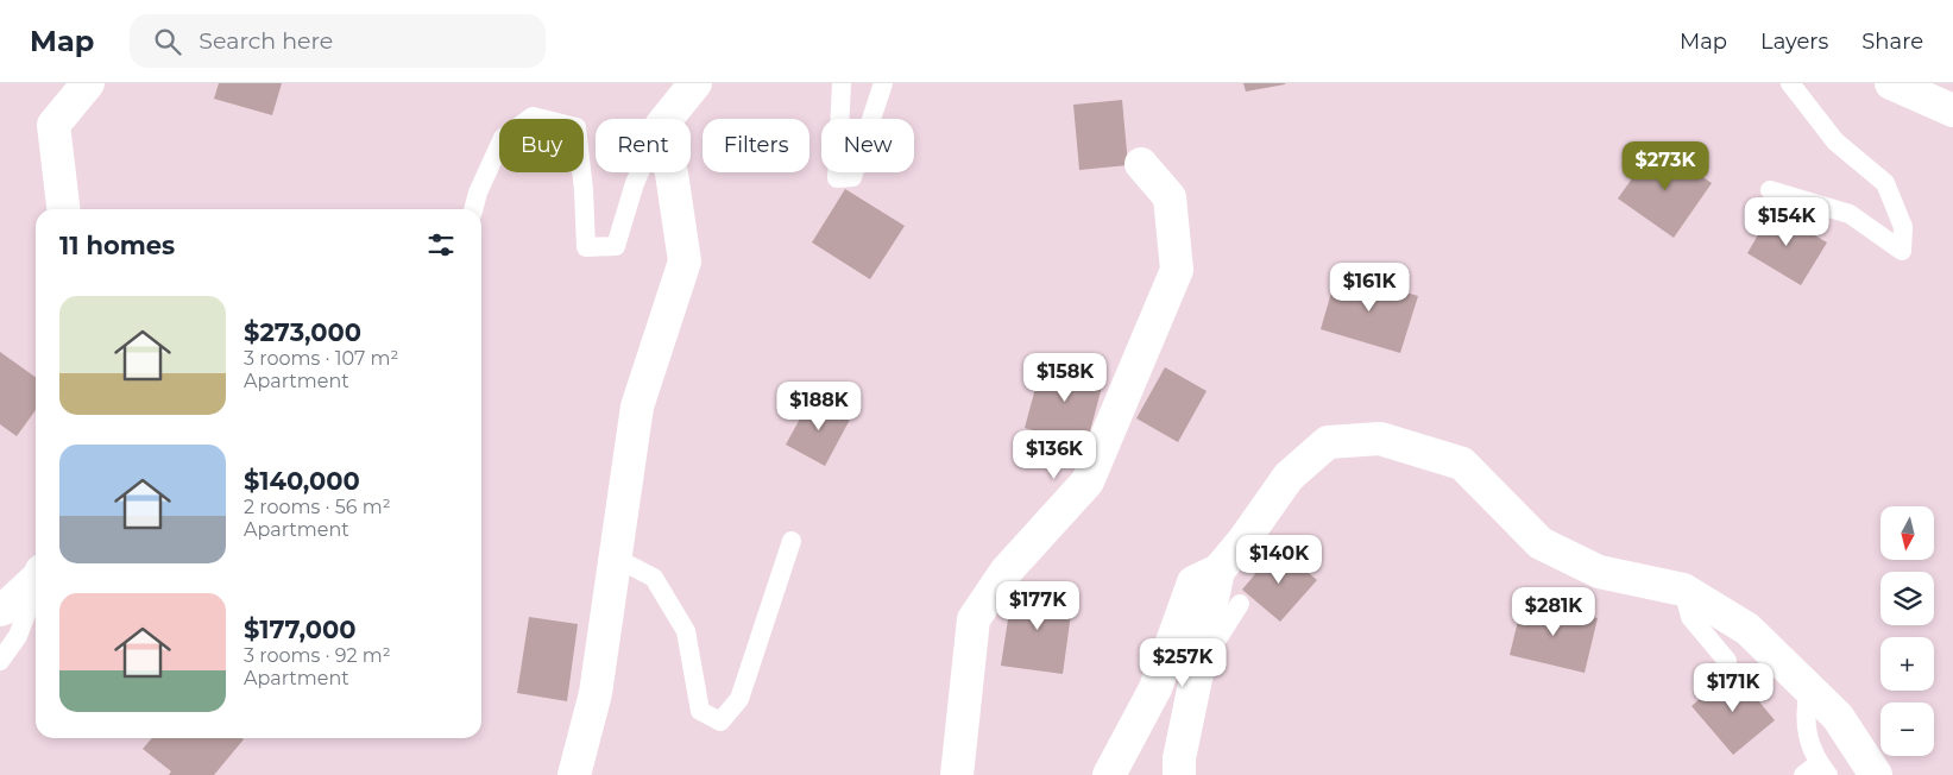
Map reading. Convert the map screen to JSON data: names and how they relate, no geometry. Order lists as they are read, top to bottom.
{
  "north": "bottom",
  "page": {
    "header": "Map",
    "search": "Search here",
    "nav": ["Map", "Layers", "Share"],
    "chip": [
      "Buy",
      "Rent",
      "Filters",
      "New"
    ],
    "price": [
      "$273K",
      "$154K",
      "$161K",
      "$158K",
      "$188K",
      "$136K",
      "$140K",
      "$177K",
      "$281K",
      "$257K",
      "$171K"
    ],
    "heading": "11 homes",
    "list": [
      {
        "name": "$273,000",
        "note": "3 rooms · 107 m² · Apartment"
      },
      {
        "name": "$140,000",
        "note": "2 rooms · 56 m² · Apartment"
      },
      {
        "name": "$177,000",
        "note": "3 rooms · 92 m² · Apartment"
      }
    ],
    "map_buttons": ["+", "−"]
  }
}
